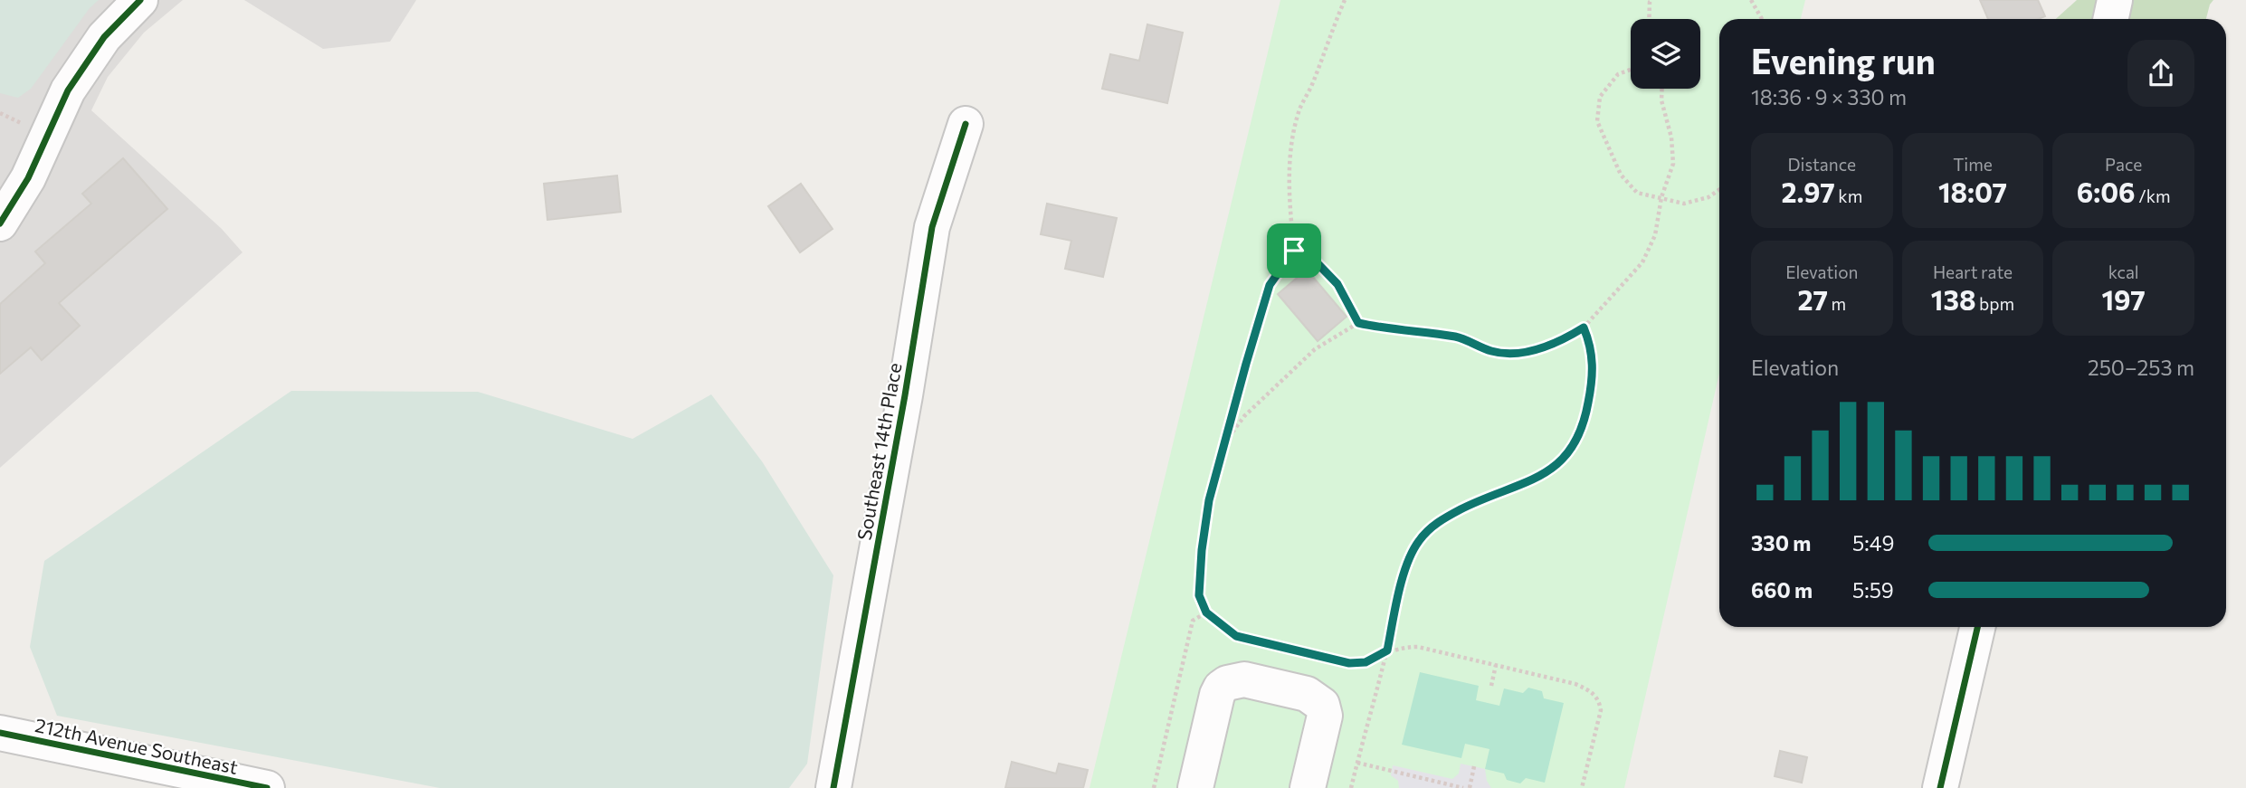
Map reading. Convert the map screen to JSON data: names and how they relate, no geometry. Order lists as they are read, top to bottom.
{
  "streets": {
    "street": ["Southeast 14th Place", "212th Avenue Southeast"]
  },
  "page": {
    "heading": ["Evening run", "18:36 · 9 × 330 m"],
    "stats": [
      ["Distance", "2.97 km"],
      ["Time", "18:07"],
      ["Pace", "6:06 /km"],
      ["Elevation", "27 m"],
      ["Heart rate", "138 bpm"],
      ["kcal", "197"]
    ],
    "chart": ["Elevation", "250–253 m"],
    "list": [
      {
        "name": "330 m",
        "note": "5:49"
      },
      {
        "name": "660 m",
        "note": "5:59"
      }
    ]
  }
}
